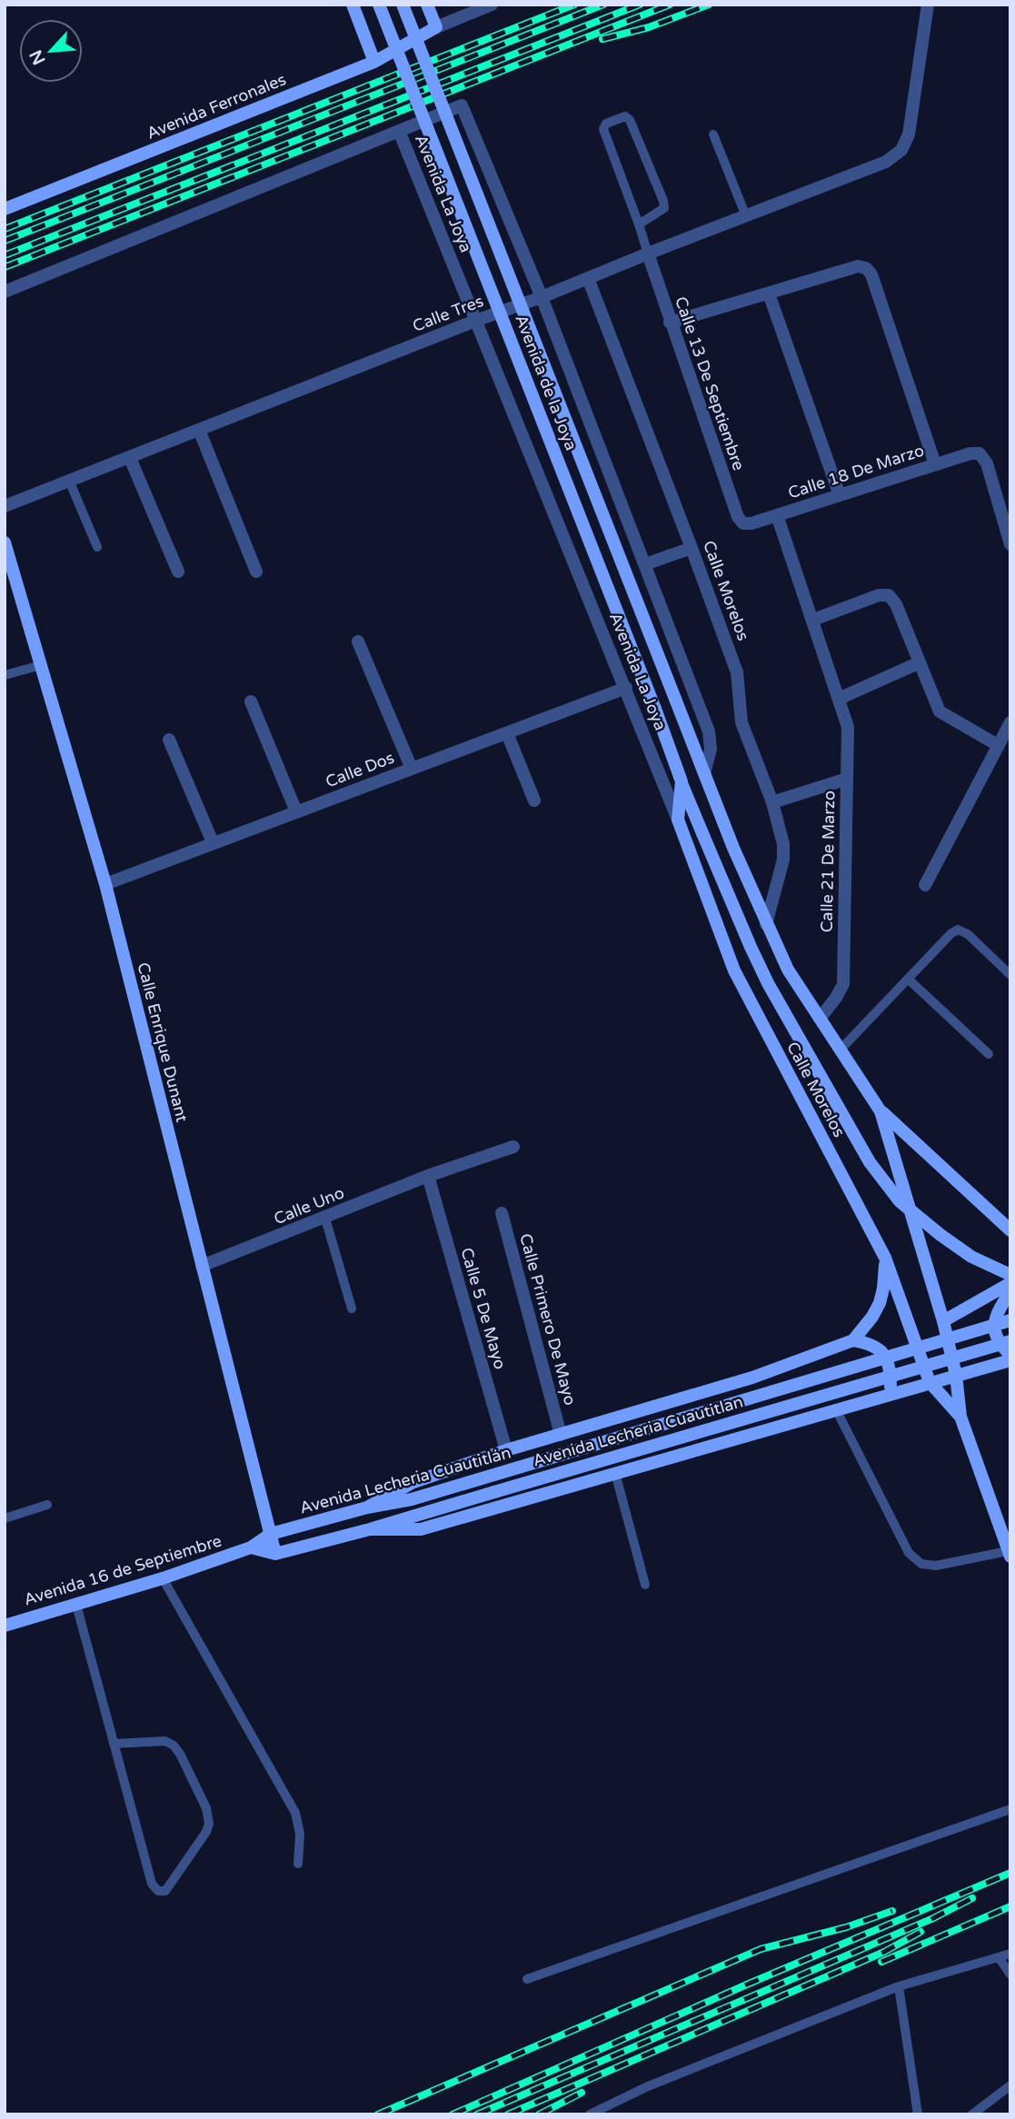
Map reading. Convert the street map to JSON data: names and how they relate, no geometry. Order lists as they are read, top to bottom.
{
  "streets": {
    "main road": [
      "Avenida Ferronales",
      "Avenida de la Joya",
      "Calle Morelos",
      "Calle Enrique Dunant",
      "Avenida Lecheria Cuautitlan",
      "Avenida Lecheria Cuautitlán",
      "Avenida 16 de Septiembre"
    ],
    "street": [
      "Avenida La Joya",
      "Calle Tres",
      "Calle 13 De Septiembre",
      "Calle 18 De Marzo",
      "Calle Dos",
      "Calle 21 De Marzo",
      "Calle Uno",
      "Calle 5 De Mayo",
      "Calle Primero De Mayo"
    ]
  },
  "crossings": [
    ["Avenida La Joya", "Calle Tres"],
    ["Avenida La Joya", "Avenida de la Joya"],
    ["Avenida La Joya", "Calle Morelos"],
    ["Avenida La Joya", "Calle Dos"],
    ["Calle Tres", "Calle 13 De Septiembre"],
    ["Calle Tres", "Calle Morelos"],
    ["Avenida de la Joya", "Calle Morelos"],
    ["Calle 13 De Septiembre", "Calle 18 De Marzo"],
    ["Calle 18 De Marzo", "Calle 21 De Marzo"],
    ["Calle Dos", "Calle Enrique Dunant"],
    ["Calle Enrique Dunant", "Calle Uno"],
    ["Calle Enrique Dunant", "Avenida Lecheria Cuautitlan"],
    ["Calle Enrique Dunant", "Avenida Lecheria Cuautitlán"],
    ["Calle Enrique Dunant", "Avenida 16 de Septiembre"],
    ["Calle Uno", "Calle 5 De Mayo"],
    ["Avenida Lecheria Cuautitlan", "Avenida Lecheria Cuautitlán"],
    ["Avenida Lecheria Cuautitlán", "Avenida 16 de Septiembre"]
  ],
  "north": "bottom left"
}
